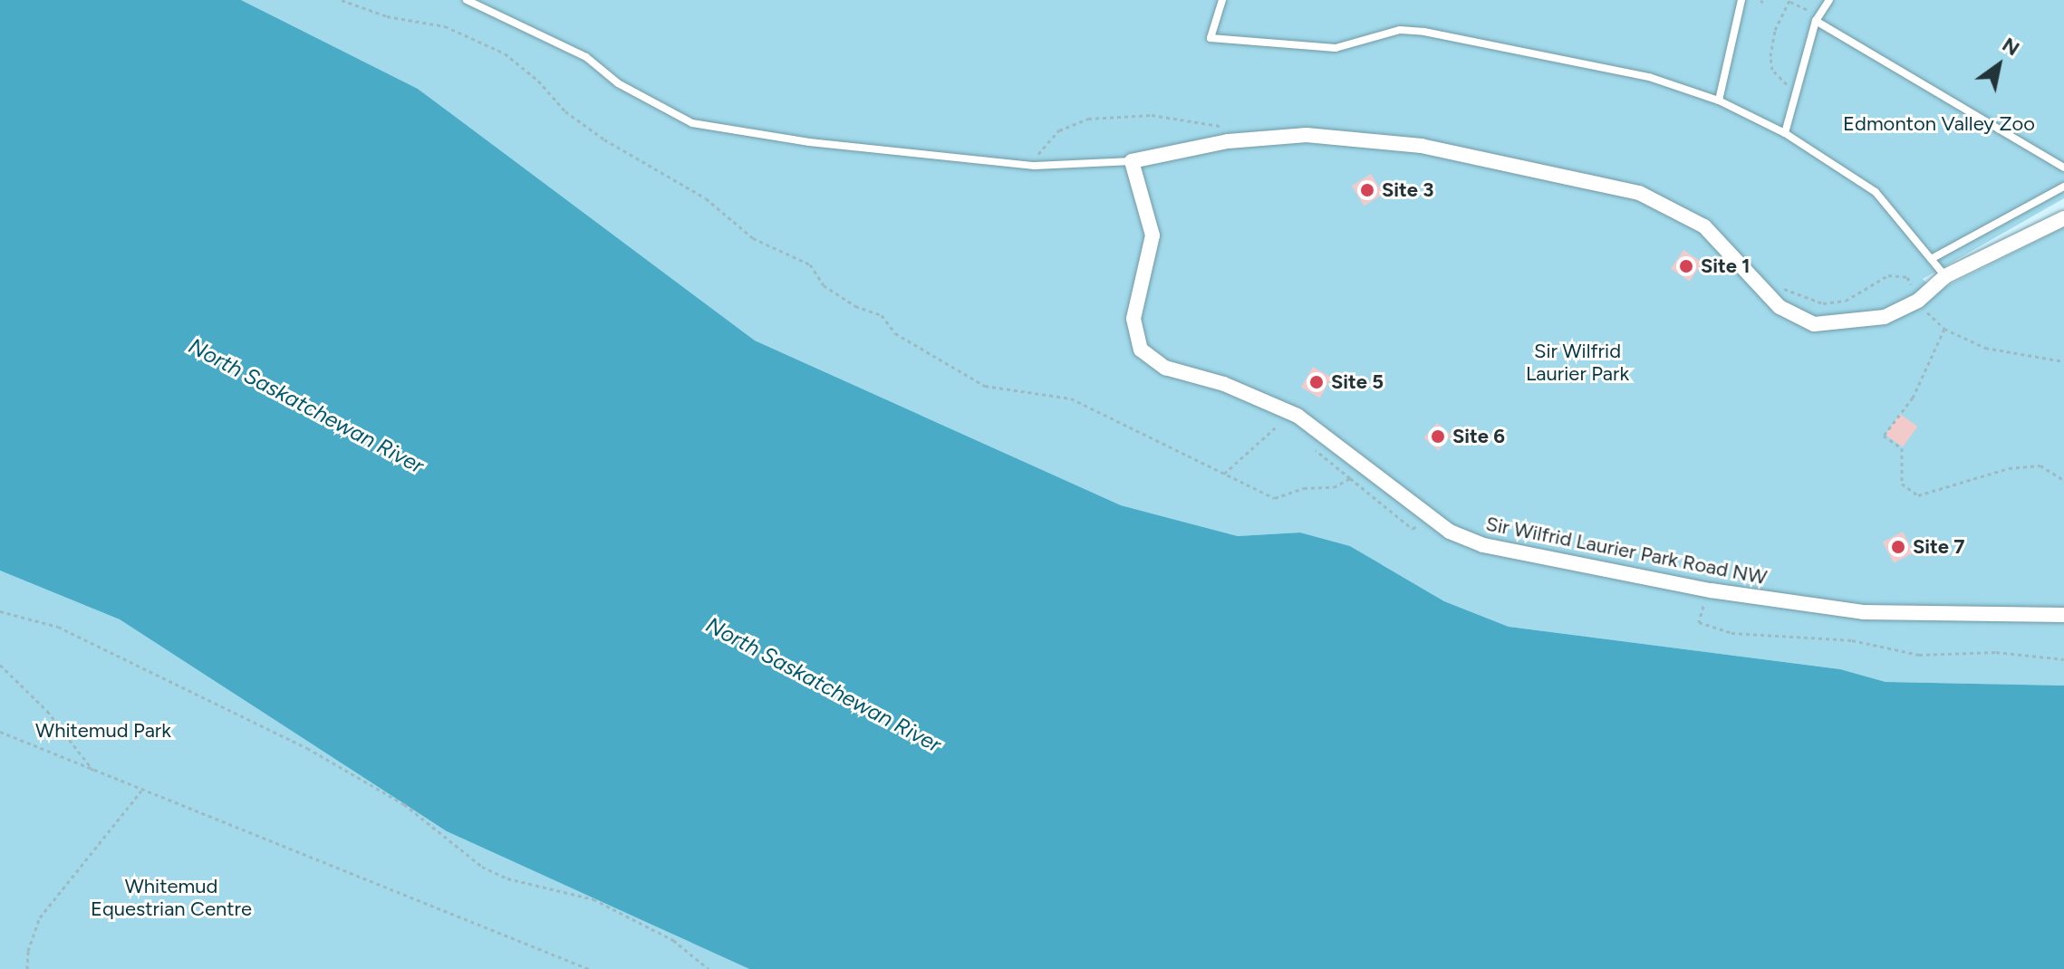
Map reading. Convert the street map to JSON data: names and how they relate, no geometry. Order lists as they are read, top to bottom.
{
  "streets": {
    "street": ["Sir Wilfrid Laurier Park Road NW"]
  },
  "water": ["North Saskatchewan River"],
  "parks": [
    "Edmonton Valley Zoo",
    "Sir Wilfrid Laurier Park",
    "Whitemud Park",
    "Whitemud Equestrian Centre"
  ],
  "places": [
    "Site 3",
    "Site 1",
    "Site 5",
    "Site 6",
    "Site 7"
  ],
  "north": "top right"
}
